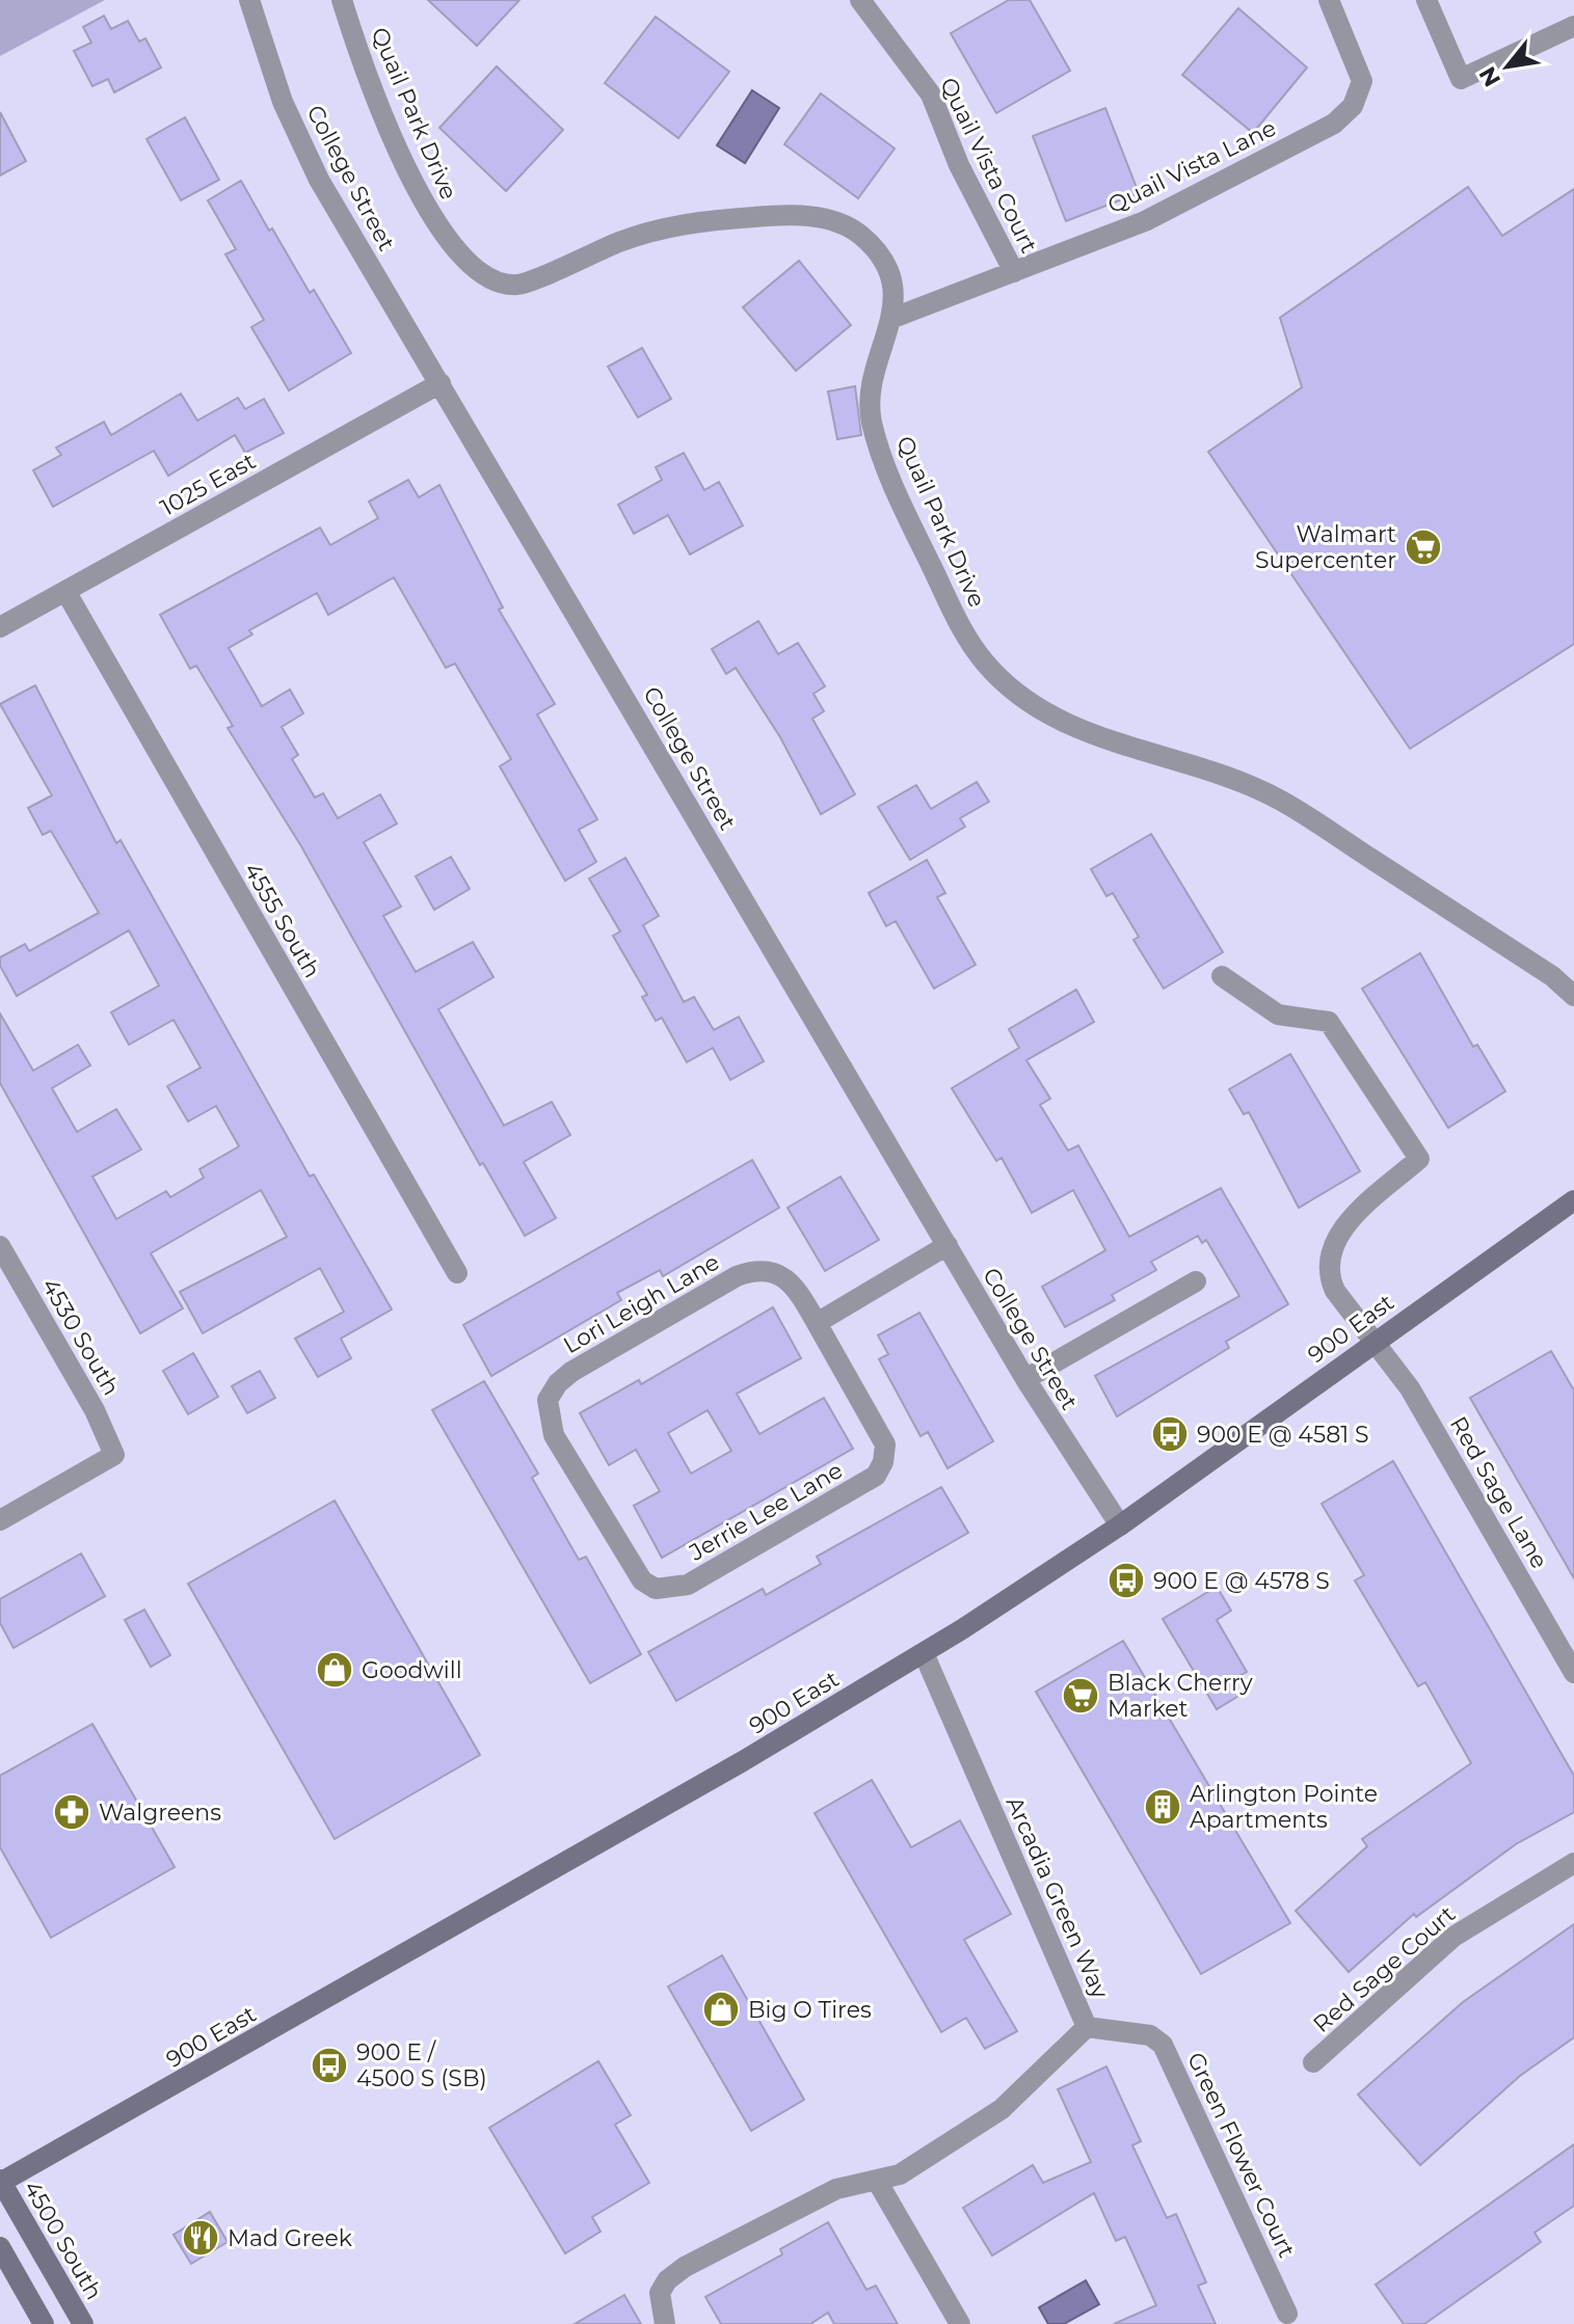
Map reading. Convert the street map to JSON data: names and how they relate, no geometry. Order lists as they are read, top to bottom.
{
  "streets": {
    "main road": ["900 East", "4500 South"],
    "street": [
      "Quail Park Drive",
      "Quail Vista Court",
      "Quail Vista Lane",
      "College Street",
      "1025 East",
      "4555 South",
      "Lori Leigh Lane",
      "4530 South",
      "Red Sage Lane",
      "Jerrie Lee Lane",
      "Arcadia Green Way",
      "Red Sage Court",
      "Green Flower Court"
    ]
  },
  "crossings": [
    ["Quail Park Drive", "Quail Vista Lane"],
    ["Quail Vista Court", "Quail Vista Lane"],
    ["College Street", "1025 East"],
    ["College Street", "900 East"],
    ["1025 East", "4555 South"],
    ["Lori Leigh Lane", "Jerrie Lee Lane"],
    ["900 East", "Red Sage Lane"],
    ["900 East", "Arcadia Green Way"],
    ["900 East", "4500 South"],
    ["Arcadia Green Way", "Green Flower Court"]
  ],
  "places": {
    "supermarket": ["Walmart Supercenter", "Black Cherry Market"],
    "bus stop": ["900 E @ 4581 S", "900 E @ 4578 S", "900 E / 4500 S (SB)"],
    "shop": ["Goodwill", "Big O Tires"],
    "building": ["Arlington Pointe Apartments"],
    "pharmacy": ["Walgreens"],
    "restaurant": ["Mad Greek"]
  },
  "north": "bottom left"
}
